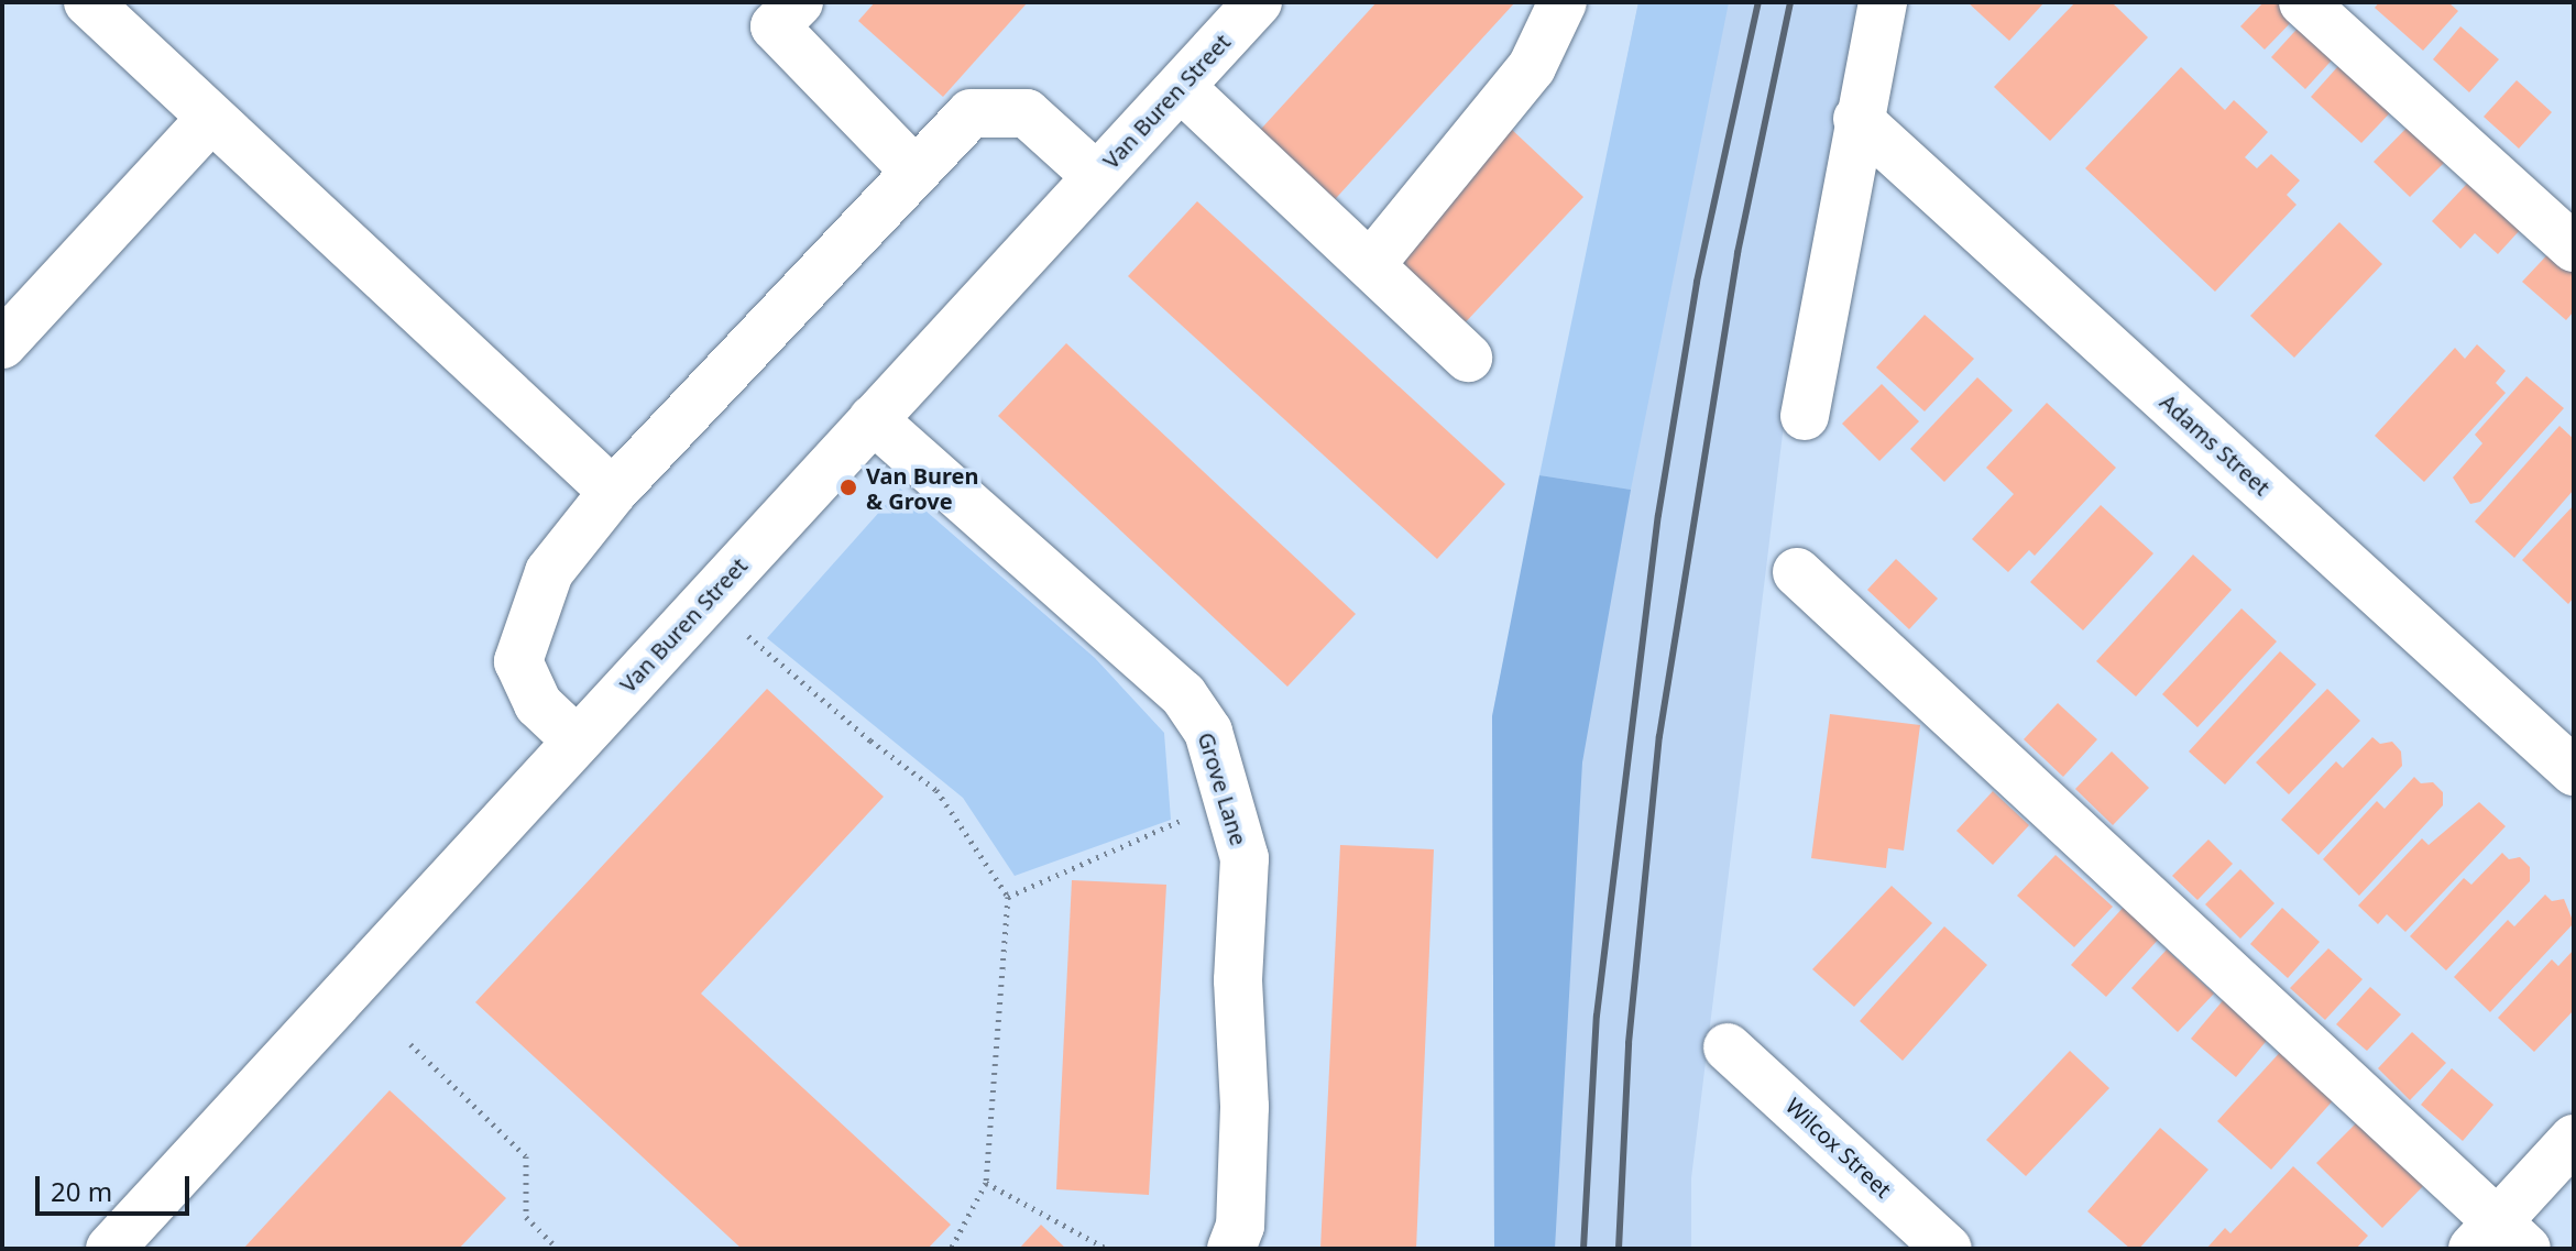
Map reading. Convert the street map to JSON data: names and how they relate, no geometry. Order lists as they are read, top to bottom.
{
  "streets": {
    "street": [
      "Van Buren Street",
      "Adams Street",
      "Grove Lane",
      "Wilcox Street"
    ]
  },
  "crossings": [
    ["Van Buren Street", "Grove Lane"]
  ],
  "places": ["Van Buren & Grove"],
  "scale_bar": "20 m"
}
